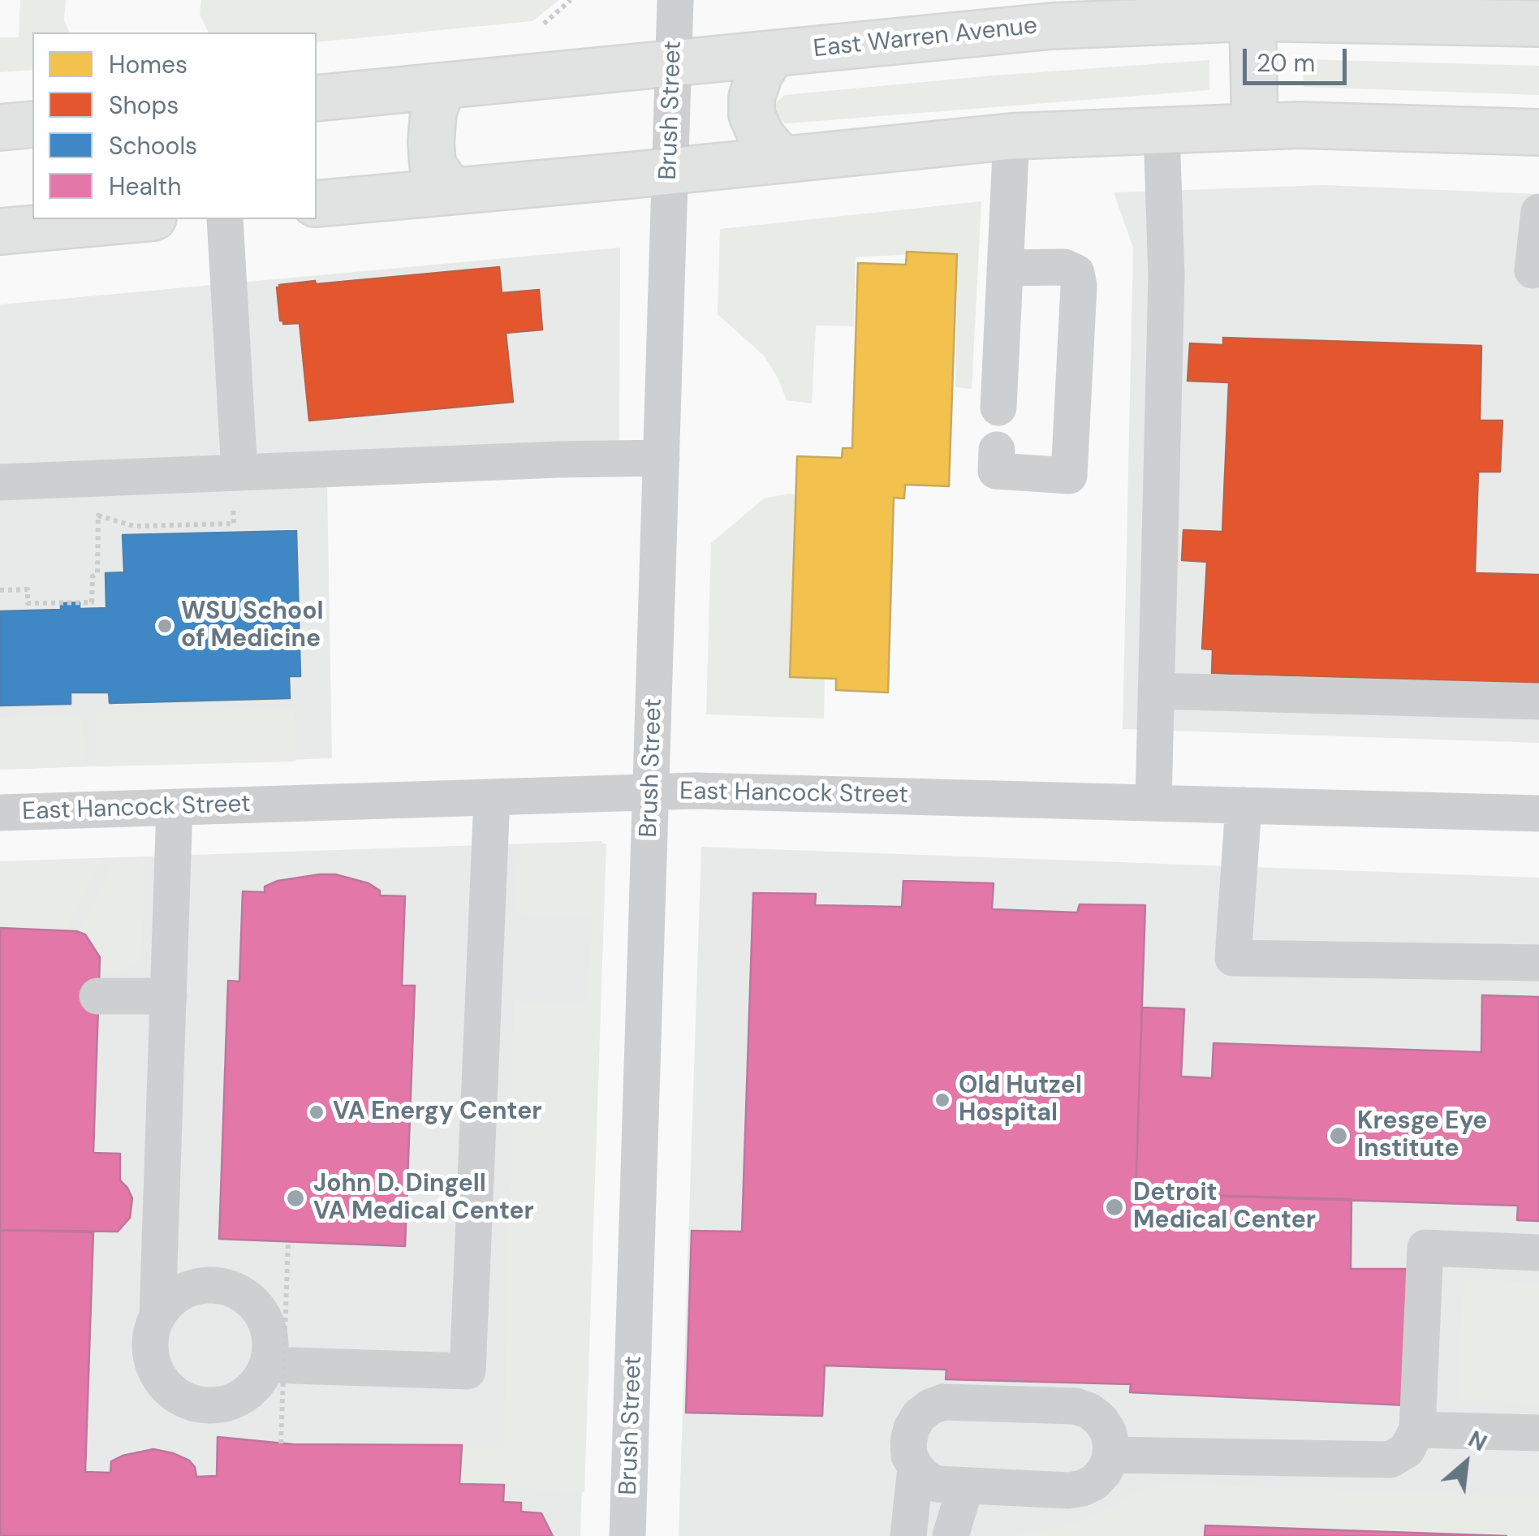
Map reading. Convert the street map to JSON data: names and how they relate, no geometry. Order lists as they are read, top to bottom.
{
  "streets": {
    "main road": ["East Warren Avenue"],
    "street": ["Brush Street", "East Hancock Street"]
  },
  "crossings": [
    ["East Warren Avenue", "Brush Street"],
    ["Brush Street", "East Hancock Street"]
  ],
  "places": [
    "WSU School of Medicine",
    "Old Hutzel Hospital",
    "VA Energy Center",
    "Kresge Eye Institute",
    "John D. Dingell VA Medical Center",
    "Detroit Medical Center"
  ],
  "legend": [
    "Homes",
    "Shops",
    "Schools",
    "Health"
  ],
  "scale_bar": "20 m",
  "north": "top right"
}
